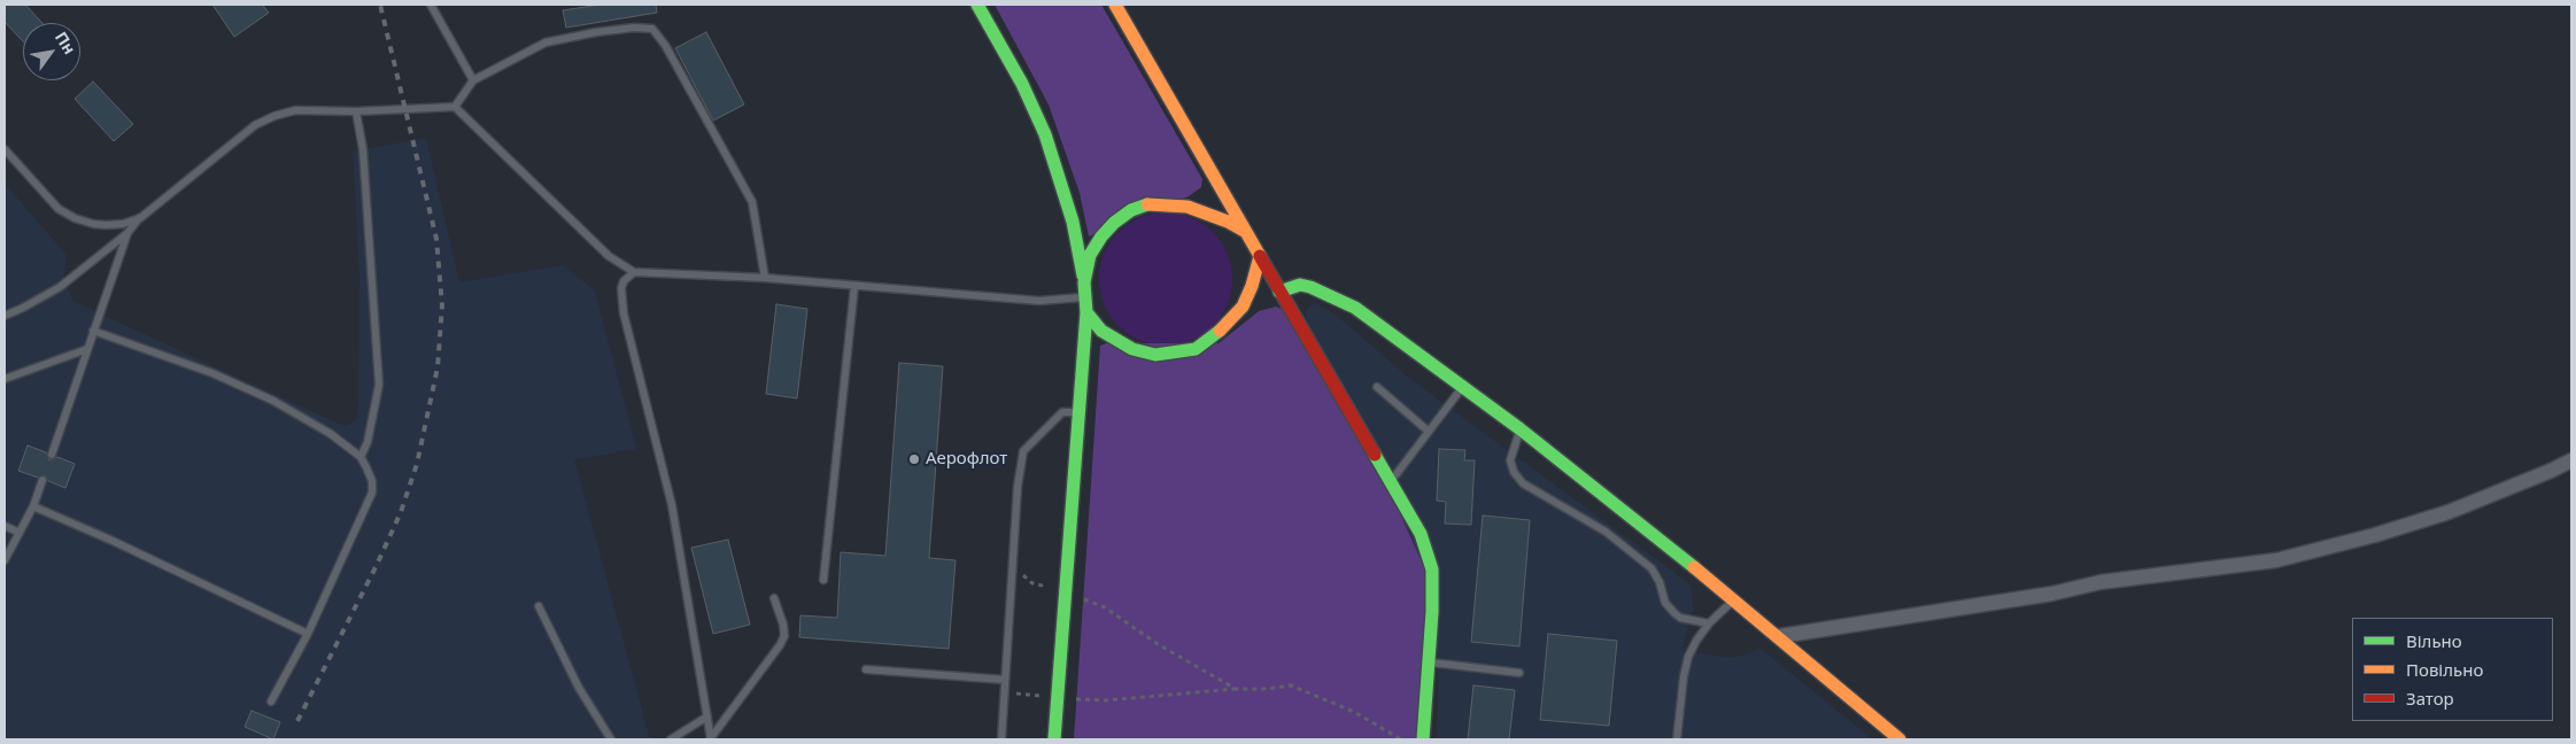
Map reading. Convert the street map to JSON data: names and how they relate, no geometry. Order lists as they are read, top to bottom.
{
  "places": ["Аерофлот"],
  "legend": ["Вільно", "Повільно", "Затор"],
  "north": "top right"
}
